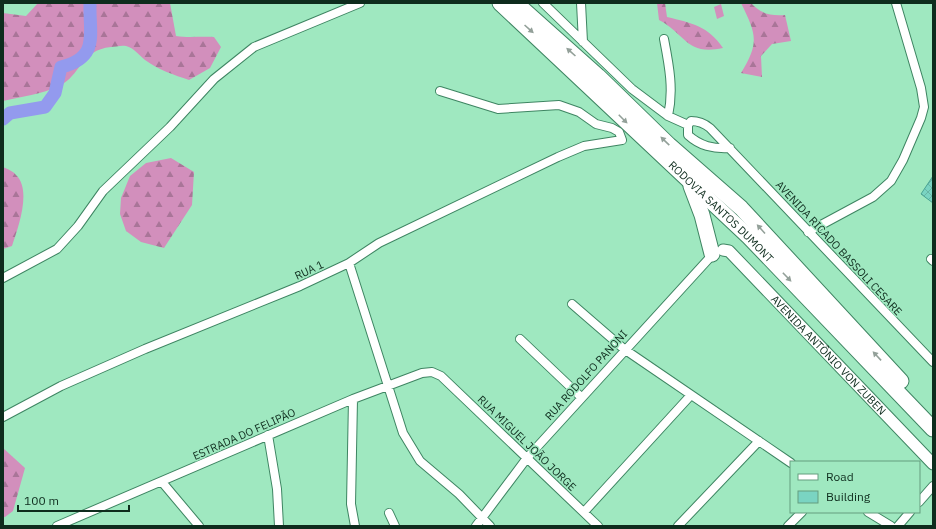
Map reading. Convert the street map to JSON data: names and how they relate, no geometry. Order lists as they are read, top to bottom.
{
  "streets": {
    "highway": ["RODOVIA SANTOS DUMONT"],
    "street": [
      "AVENIDA RICADO BASSOLI CESARE",
      "RUA 1",
      "AVENIDA ANTÔNIO VON ZUBEN",
      "RUA RODOLFO PANONI",
      "ESTRADA DO FELIPÃO",
      "RUA MIGUEL JOÃO JORGE"
    ]
  },
  "crossings": [
    ["AVENIDA ANTÔNIO VON ZUBEN", "RUA RODOLFO PANONI"],
    ["RUA RODOLFO PANONI", "RUA MIGUEL JOÃO JORGE"],
    ["ESTRADA DO FELIPÃO", "RUA MIGUEL JOÃO JORGE"]
  ],
  "legend": ["Road", "Building"],
  "scale_bar": "100 m"
}
